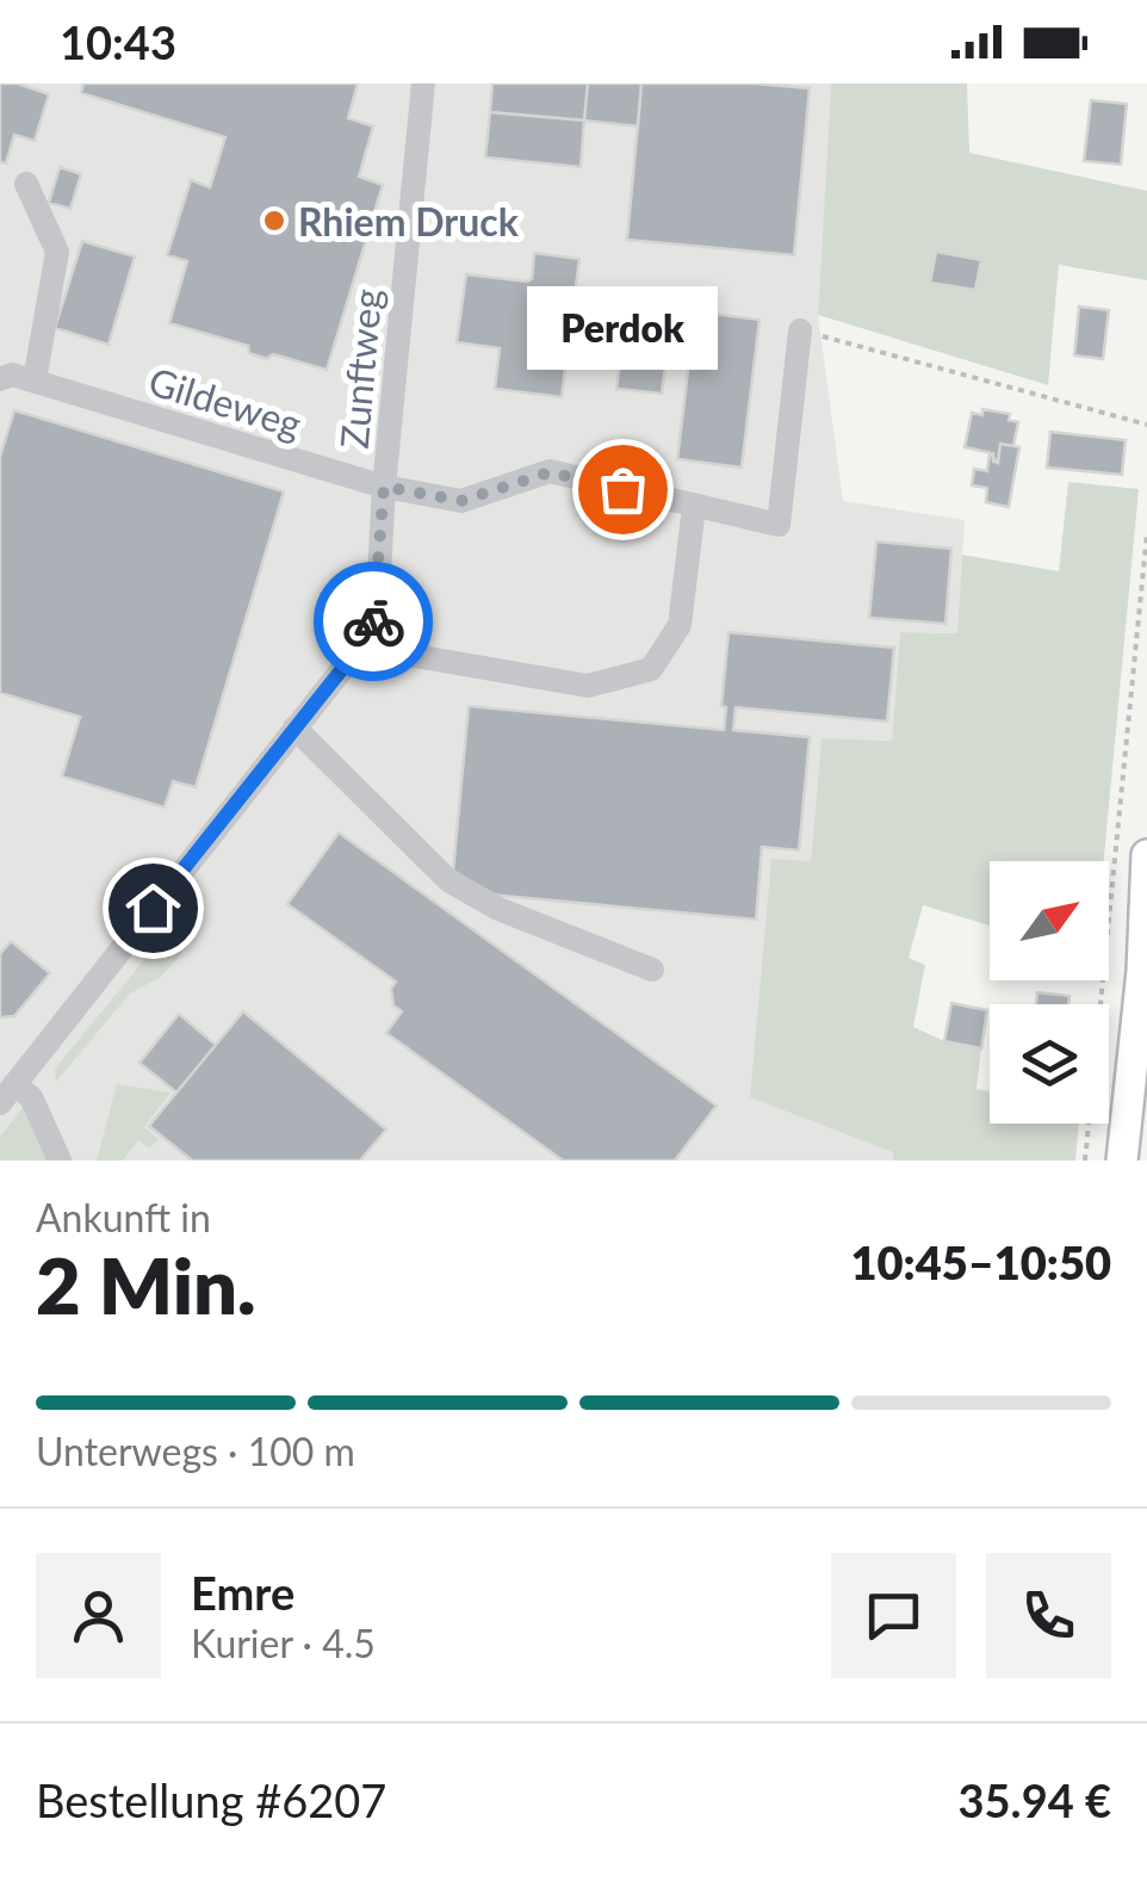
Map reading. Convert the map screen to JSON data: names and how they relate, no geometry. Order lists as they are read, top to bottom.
{
  "streets": {
    "street": ["Zunftweg", "Gildeweg"]
  },
  "crossings": [
    ["Zunftweg", "Gildeweg"]
  ],
  "places": ["Rhiem Druck", "Perdok"],
  "north": "top right",
  "page": {
    "status": "10:43",
    "bubble": "Perdok",
    "heading": ["2 Min.", "Ankunft in", "10:45–10:50"],
    "panel": [
      "Emre",
      "Kurier · 4.5",
      "Bestellung #6207",
      "35.94 €"
    ],
    "bar": "Unterwegs · 100 m"
  }
}
